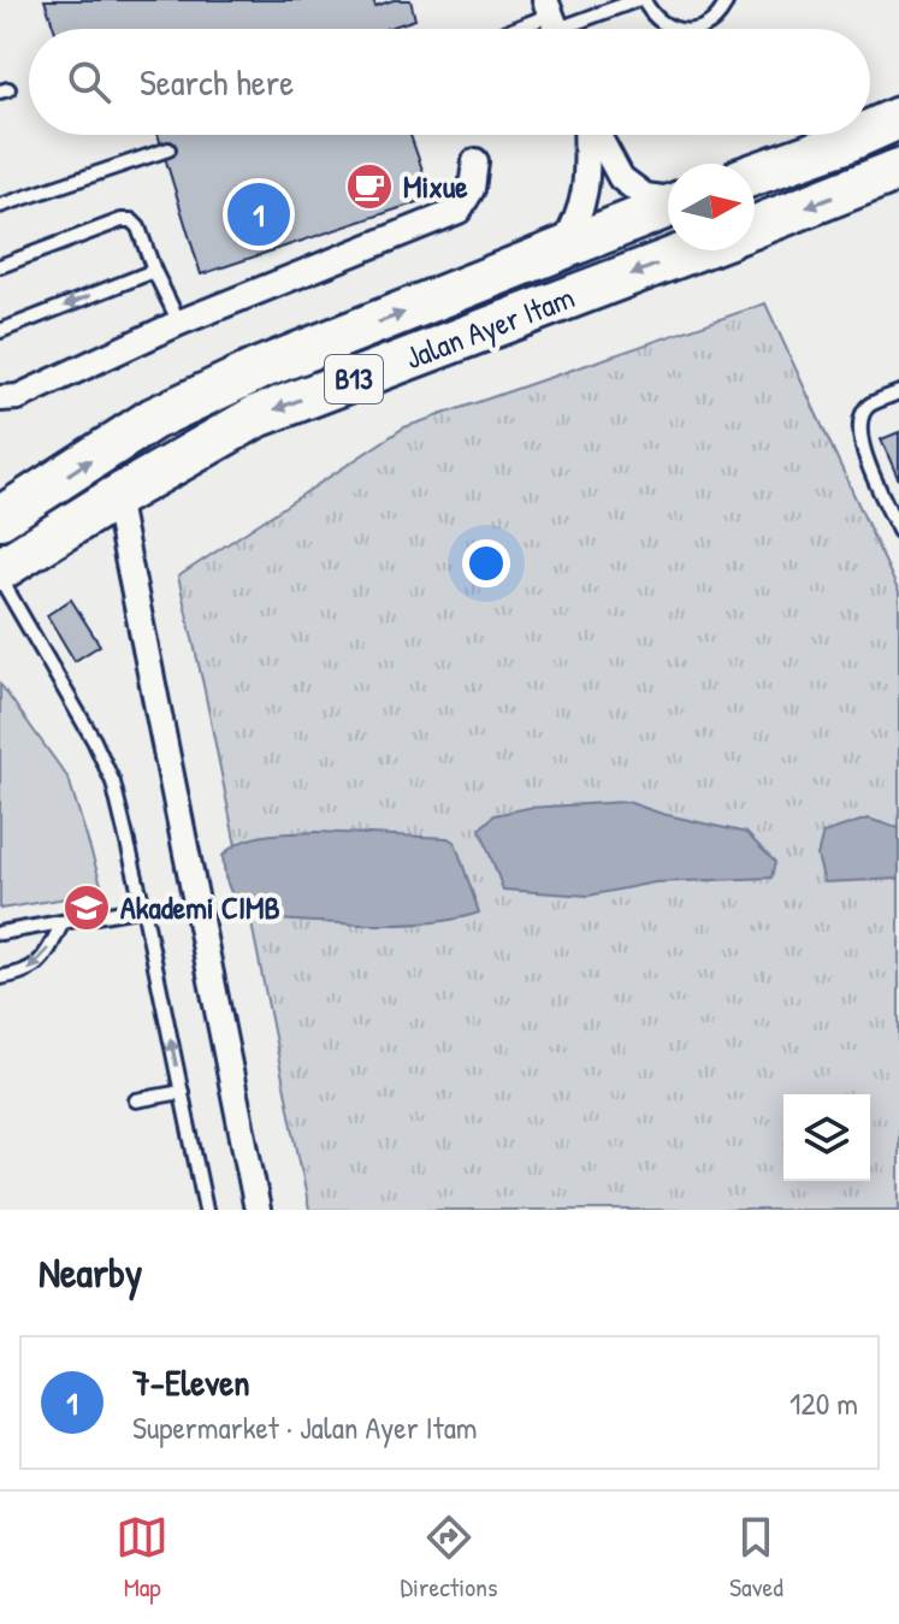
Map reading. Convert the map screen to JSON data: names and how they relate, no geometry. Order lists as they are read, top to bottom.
{
  "streets": {
    "main road": ["Jalan Ayer Itam", "B13"]
  },
  "places": {
    "cafe": ["Mixue"],
    "school or university": ["Akademi CIMB"]
  },
  "north": "right",
  "page": {
    "search": "Search here",
    "pins": "1",
    "heading": "Nearby",
    "list": [
      {
        "mark": "1",
        "name": "7-Eleven",
        "note": "Supermarket · Jalan Ayer Itam",
        "value": "120 m"
      }
    ],
    "nav": ["Map", "Directions", "Saved"]
  }
}
